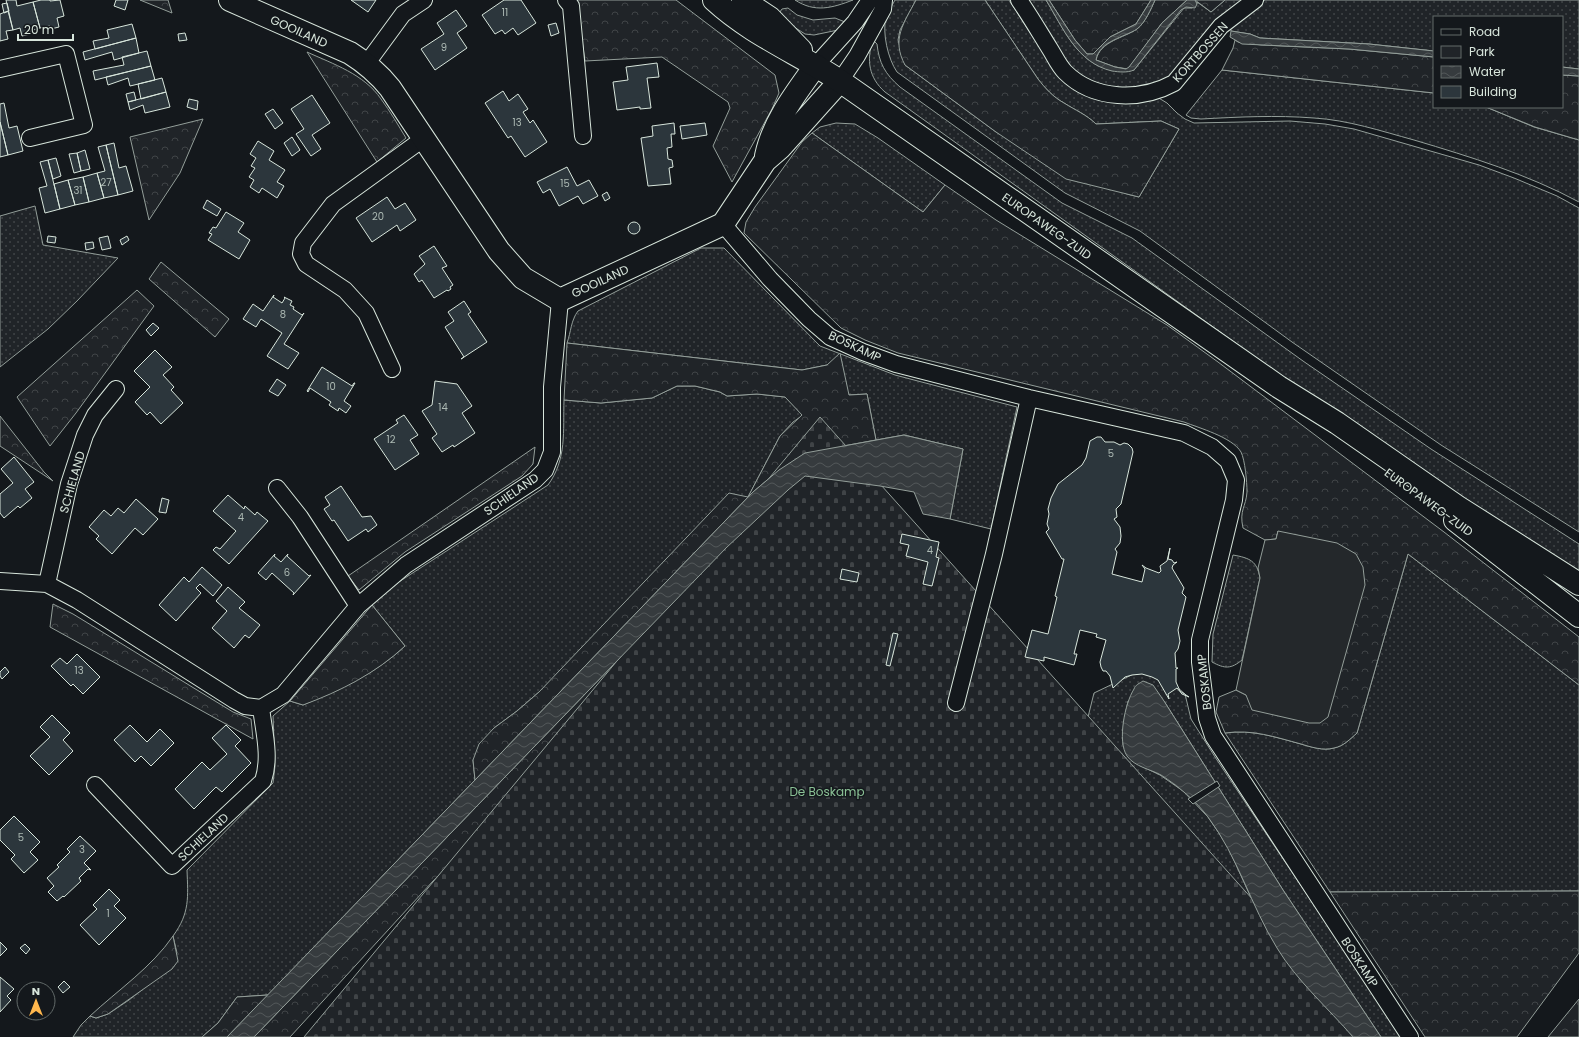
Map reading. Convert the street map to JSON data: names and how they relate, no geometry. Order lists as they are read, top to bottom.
{
  "streets": {
    "main road": ["GOOILAND", "EUROPAWEG-ZUID"],
    "street": ["KORTBOSSEN", "BOSKAMP", "SCHIELAND"]
  },
  "crossings": [
    ["GOOILAND", "BOSKAMP"],
    ["GOOILAND", "SCHIELAND"]
  ],
  "parks": ["De Boskamp"],
  "house_numbers": [
    "11",
    "9",
    "13",
    "27",
    "15",
    "31",
    "20",
    "8",
    "10",
    "14",
    "12",
    "5",
    "4",
    "4",
    "6",
    "13",
    "5",
    "3",
    "1"
  ],
  "legend": [
    "Road",
    "Park",
    "Water",
    "Building"
  ],
  "scale_bar": "20 m",
  "north": "top"
}
